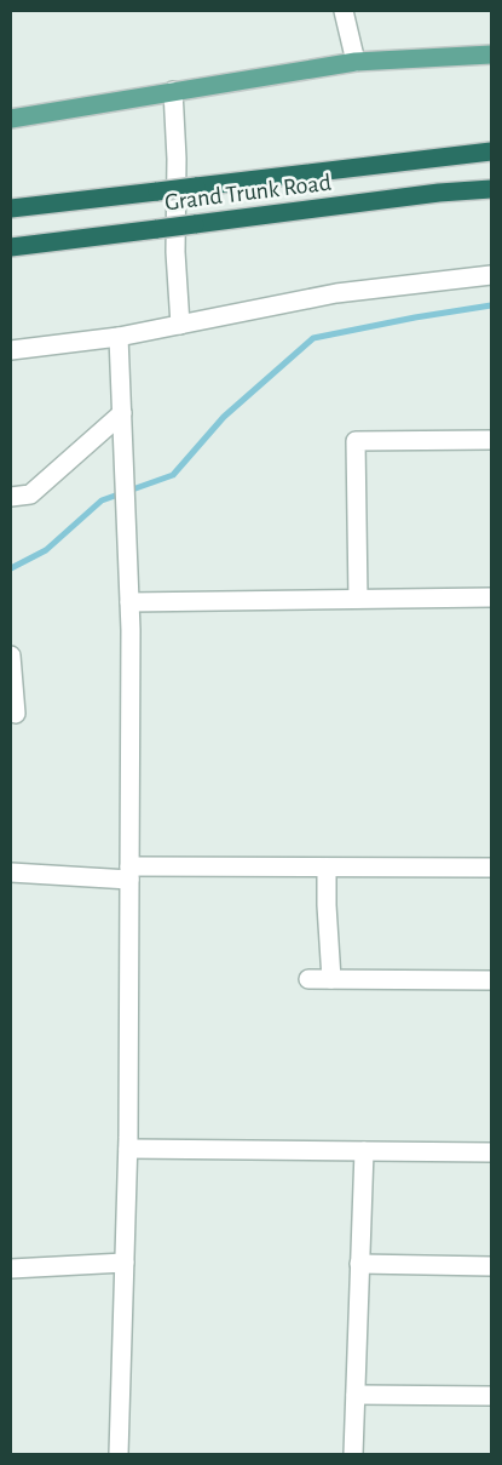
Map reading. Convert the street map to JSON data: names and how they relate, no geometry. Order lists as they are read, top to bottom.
{
  "streets": {
    "highway": ["Grand Trunk Road"]
  }
}
